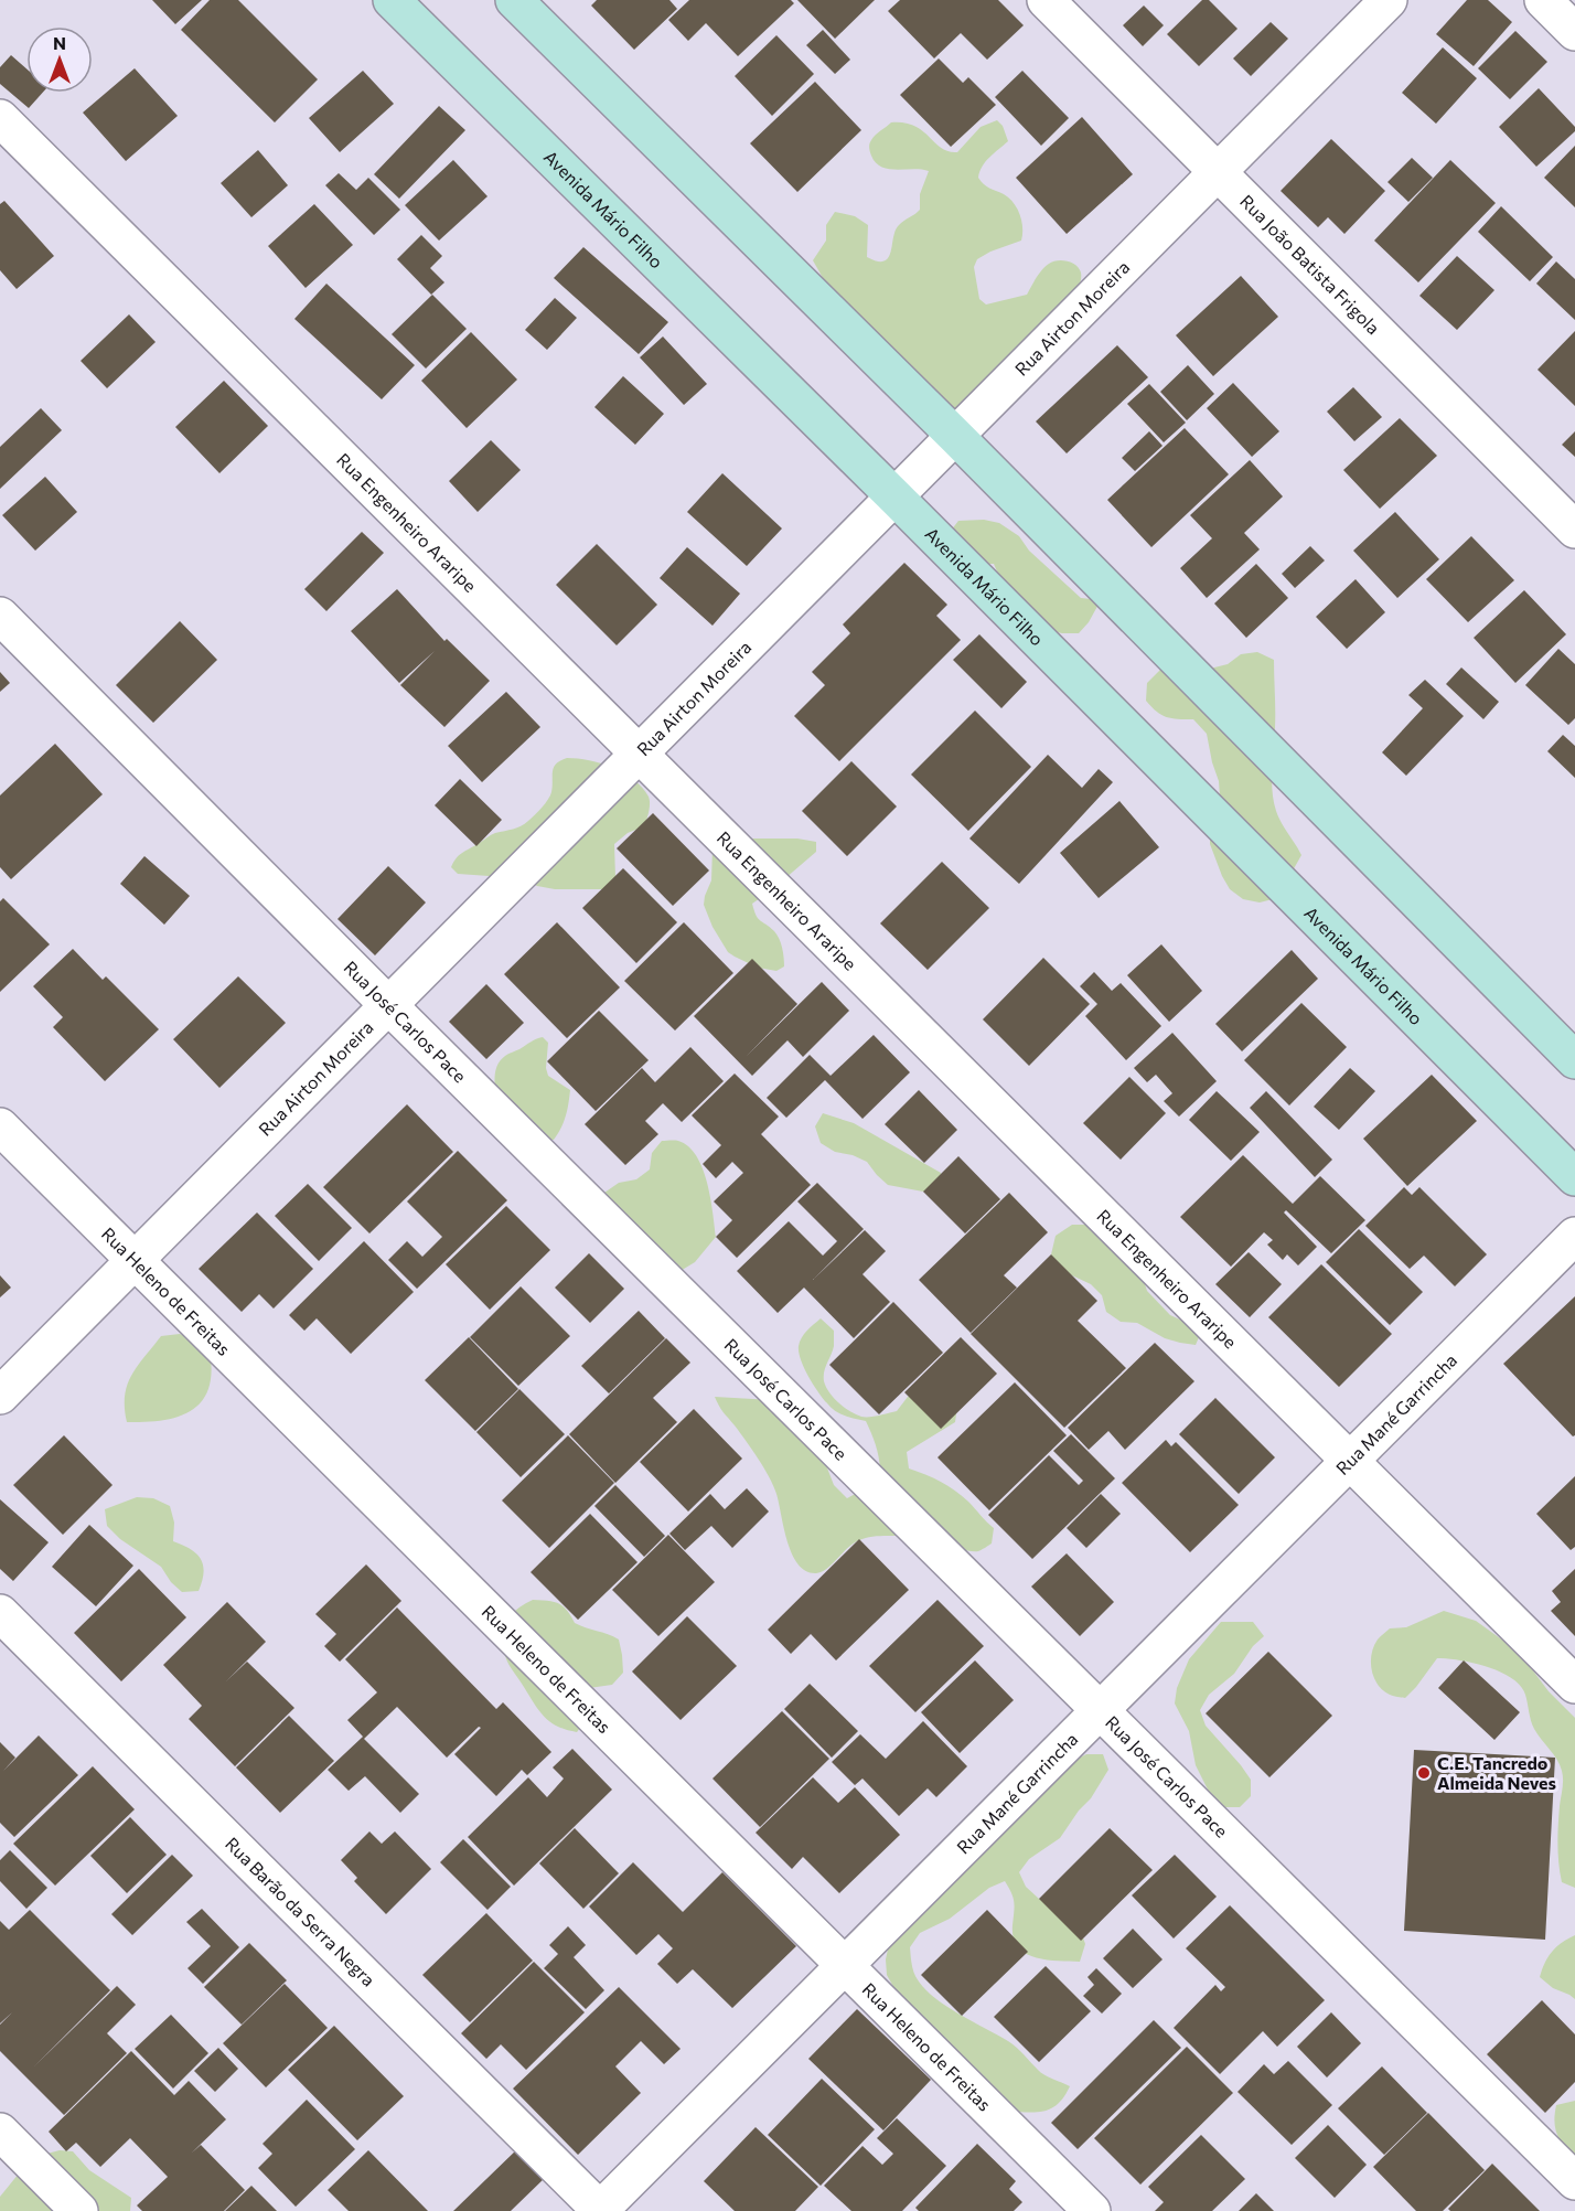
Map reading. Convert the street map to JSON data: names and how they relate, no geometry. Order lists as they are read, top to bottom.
{
  "streets": {
    "main road": ["Avenida Mário Filho"],
    "street": [
      "Rua João Batista Frigola",
      "Rua Airton Moreira",
      "Rua Engenheiro Araripe",
      "Rua José Carlos Pace",
      "Rua Heleno de Freitas",
      "Rua Mané Garrincha",
      "Rua Barão da Serra Negra"
    ]
  },
  "crossings": [
    ["Avenida Mário Filho", "Rua Airton Moreira"],
    ["Rua João Batista Frigola", "Rua Airton Moreira"],
    ["Rua Airton Moreira", "Rua Engenheiro Araripe"],
    ["Rua Airton Moreira", "Rua José Carlos Pace"],
    ["Rua Airton Moreira", "Rua Heleno de Freitas"],
    ["Rua Engenheiro Araripe", "Rua Mané Garrincha"],
    ["Rua José Carlos Pace", "Rua Mané Garrincha"],
    ["Rua Heleno de Freitas", "Rua Mané Garrincha"],
    ["Rua Mané Garrincha", "Rua Barão da Serra Negra"]
  ],
  "places": ["C.E. Tancredo Almeida Neves"],
  "north": "top"
}
